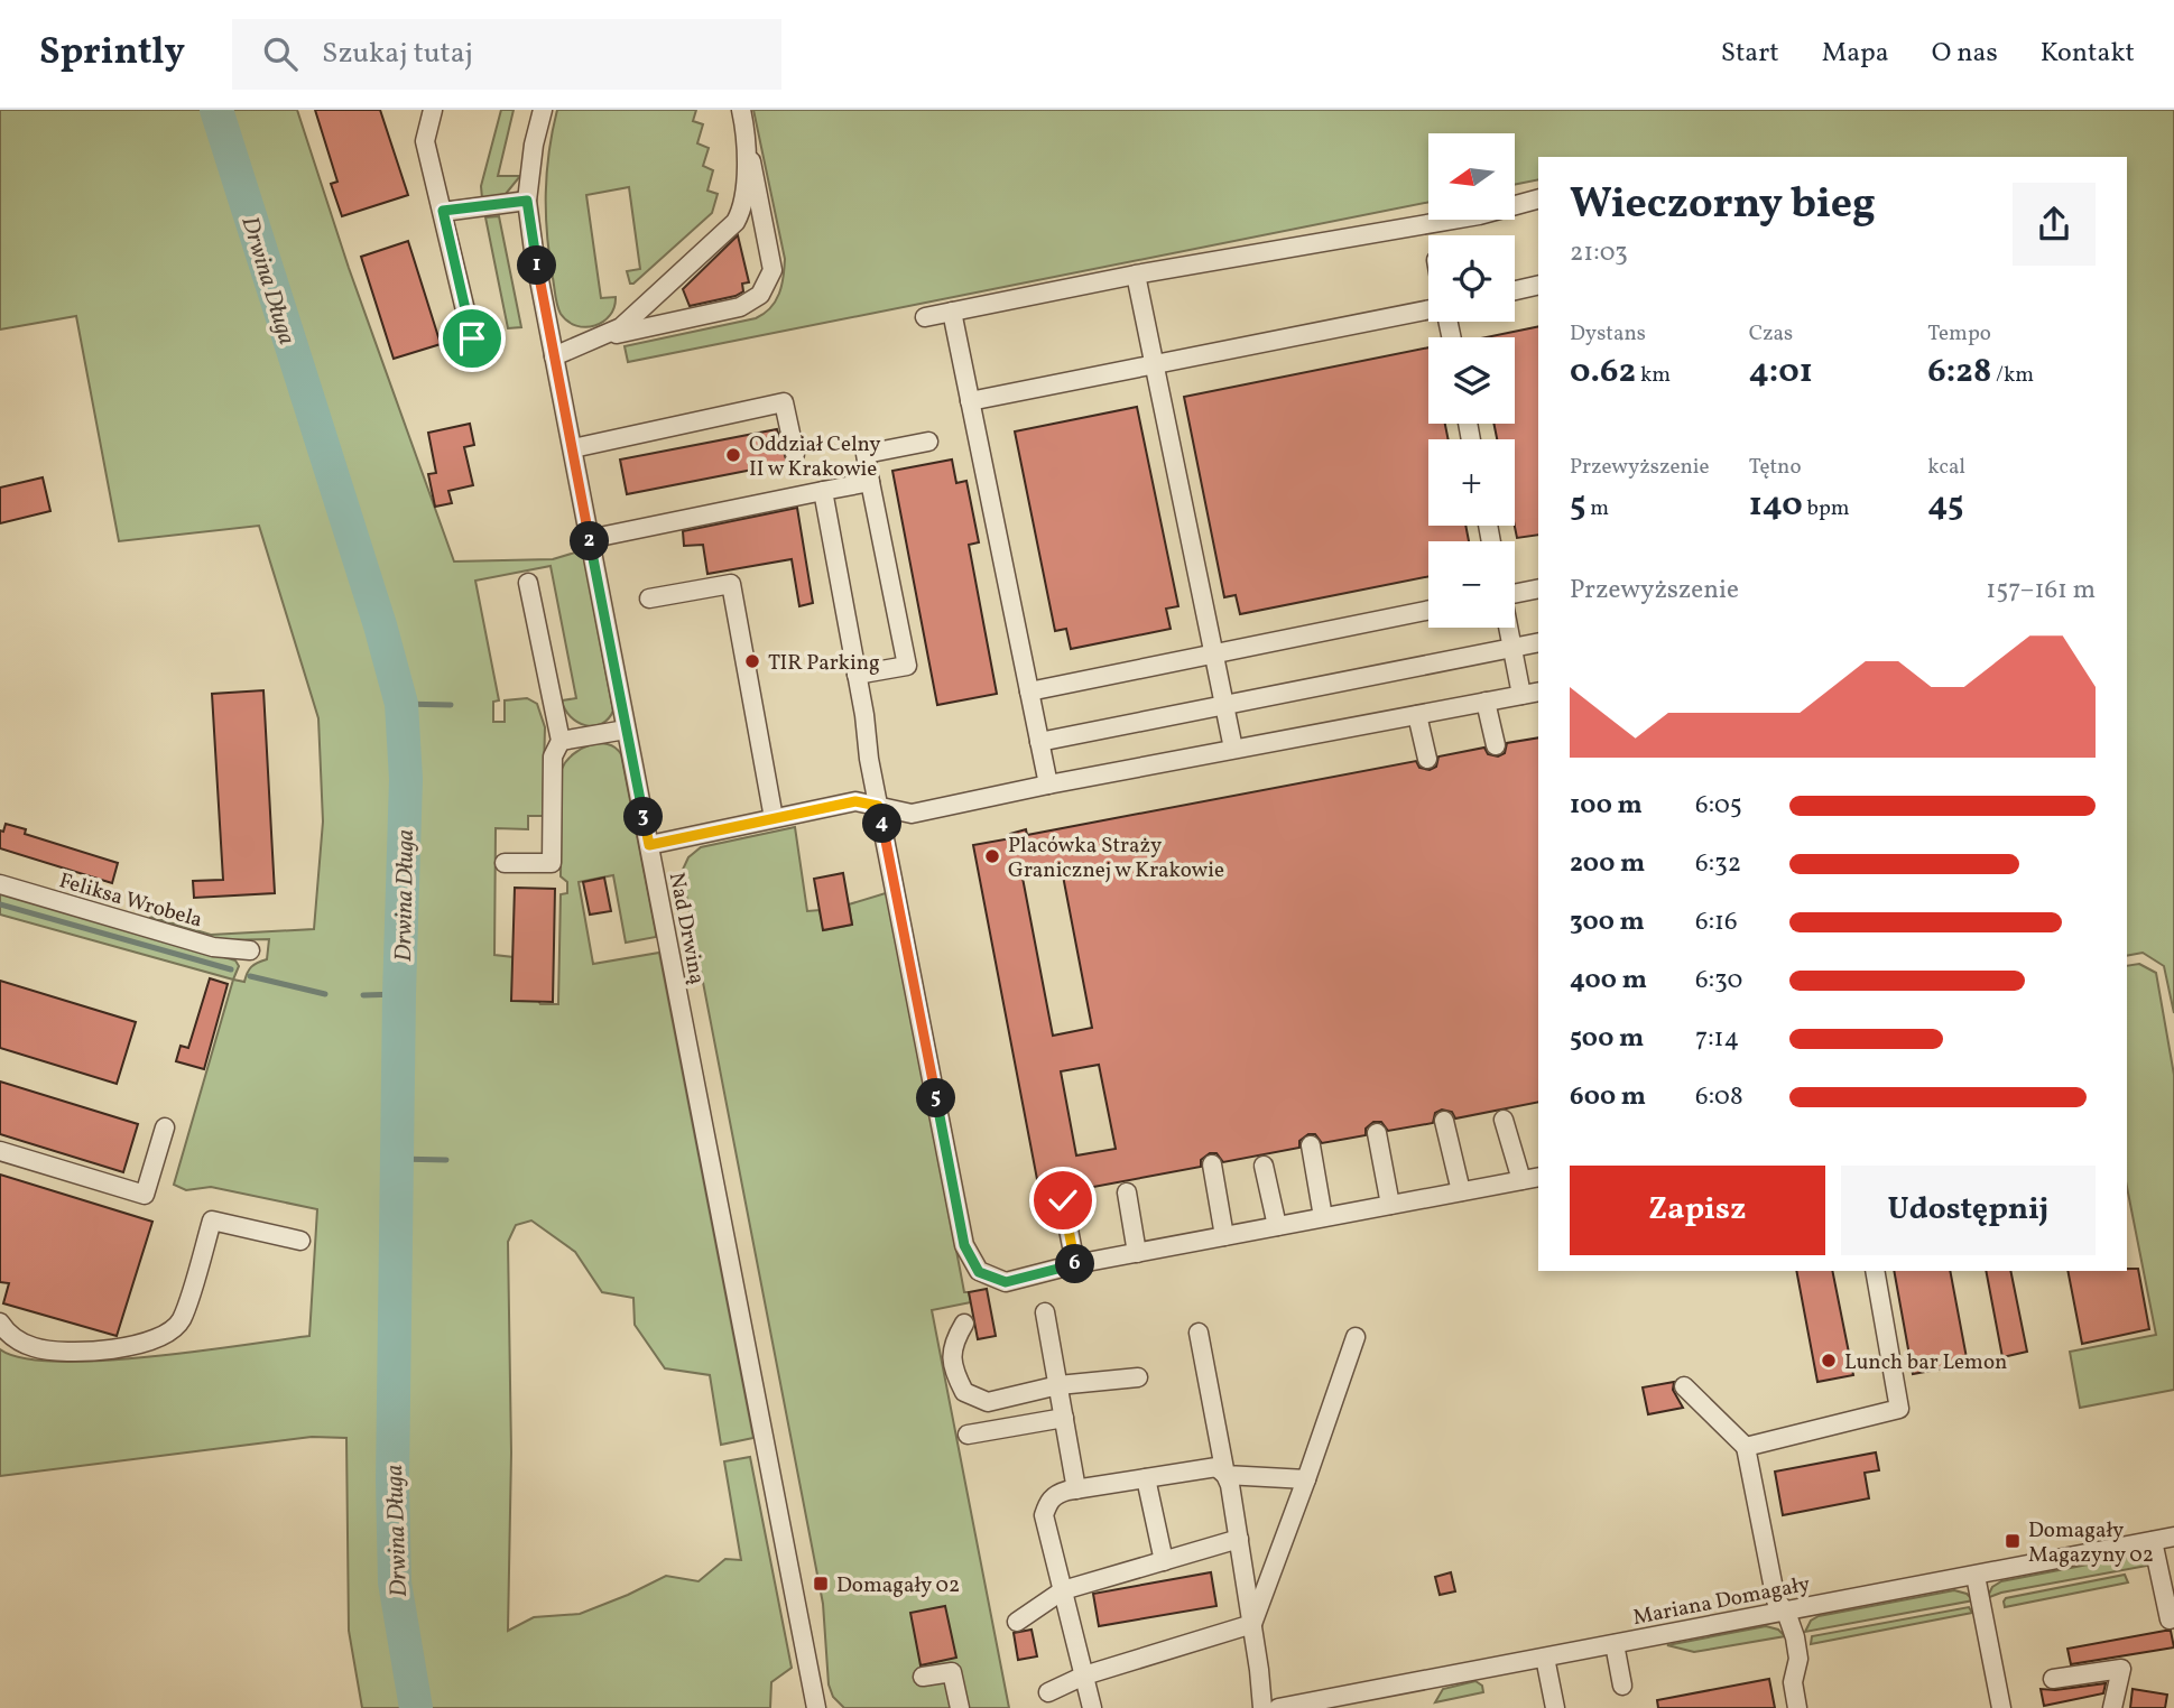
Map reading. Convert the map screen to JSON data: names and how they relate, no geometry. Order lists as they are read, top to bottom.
{
  "streets": {
    "street": ["Feliksa Wrobela", "Nad Drwiną", "Mariana Domagały"]
  },
  "water": ["Drwina Długa"],
  "places": {
    "other": [
      "Oddział Celny II w Krakowie",
      "TIR Parking",
      "Placówka Straży Granicznej w Krakowie",
      "Lunch bar Lemon"
    ],
    "transit": ["Domagały Magazyny 02", "Domagały 02"]
  },
  "north": "left",
  "page": {
    "header": "Sprintly",
    "search": "Szukaj tutaj",
    "nav": [
      "Start",
      "Mapa",
      "O nas",
      "Kontakt"
    ],
    "map_buttons": ["+", "−"],
    "heading": ["Wieczorny bieg", "21:03"],
    "pins": [
      "1",
      "2",
      "3",
      "4",
      "5",
      "6"
    ],
    "stats": [
      ["Dystans", "0.62 km"],
      ["Czas", "4:01"],
      ["Tempo", "6:28 /km"],
      ["Przewyższenie", "5 m"],
      ["Tętno", "140 bpm"],
      ["kcal", "45"]
    ],
    "chart": ["Przewyższenie", "157–161 m"],
    "list": [
      {
        "name": "100 m",
        "note": "6:05"
      },
      {
        "name": "200 m",
        "note": "6:32"
      },
      {
        "name": "300 m",
        "note": "6:16"
      },
      {
        "name": "400 m",
        "note": "6:30"
      },
      {
        "name": "500 m",
        "note": "7:14"
      },
      {
        "name": "600 m",
        "note": "6:08"
      }
    ],
    "buttons": ["Zapisz", "Udostępnij"]
  }
}
